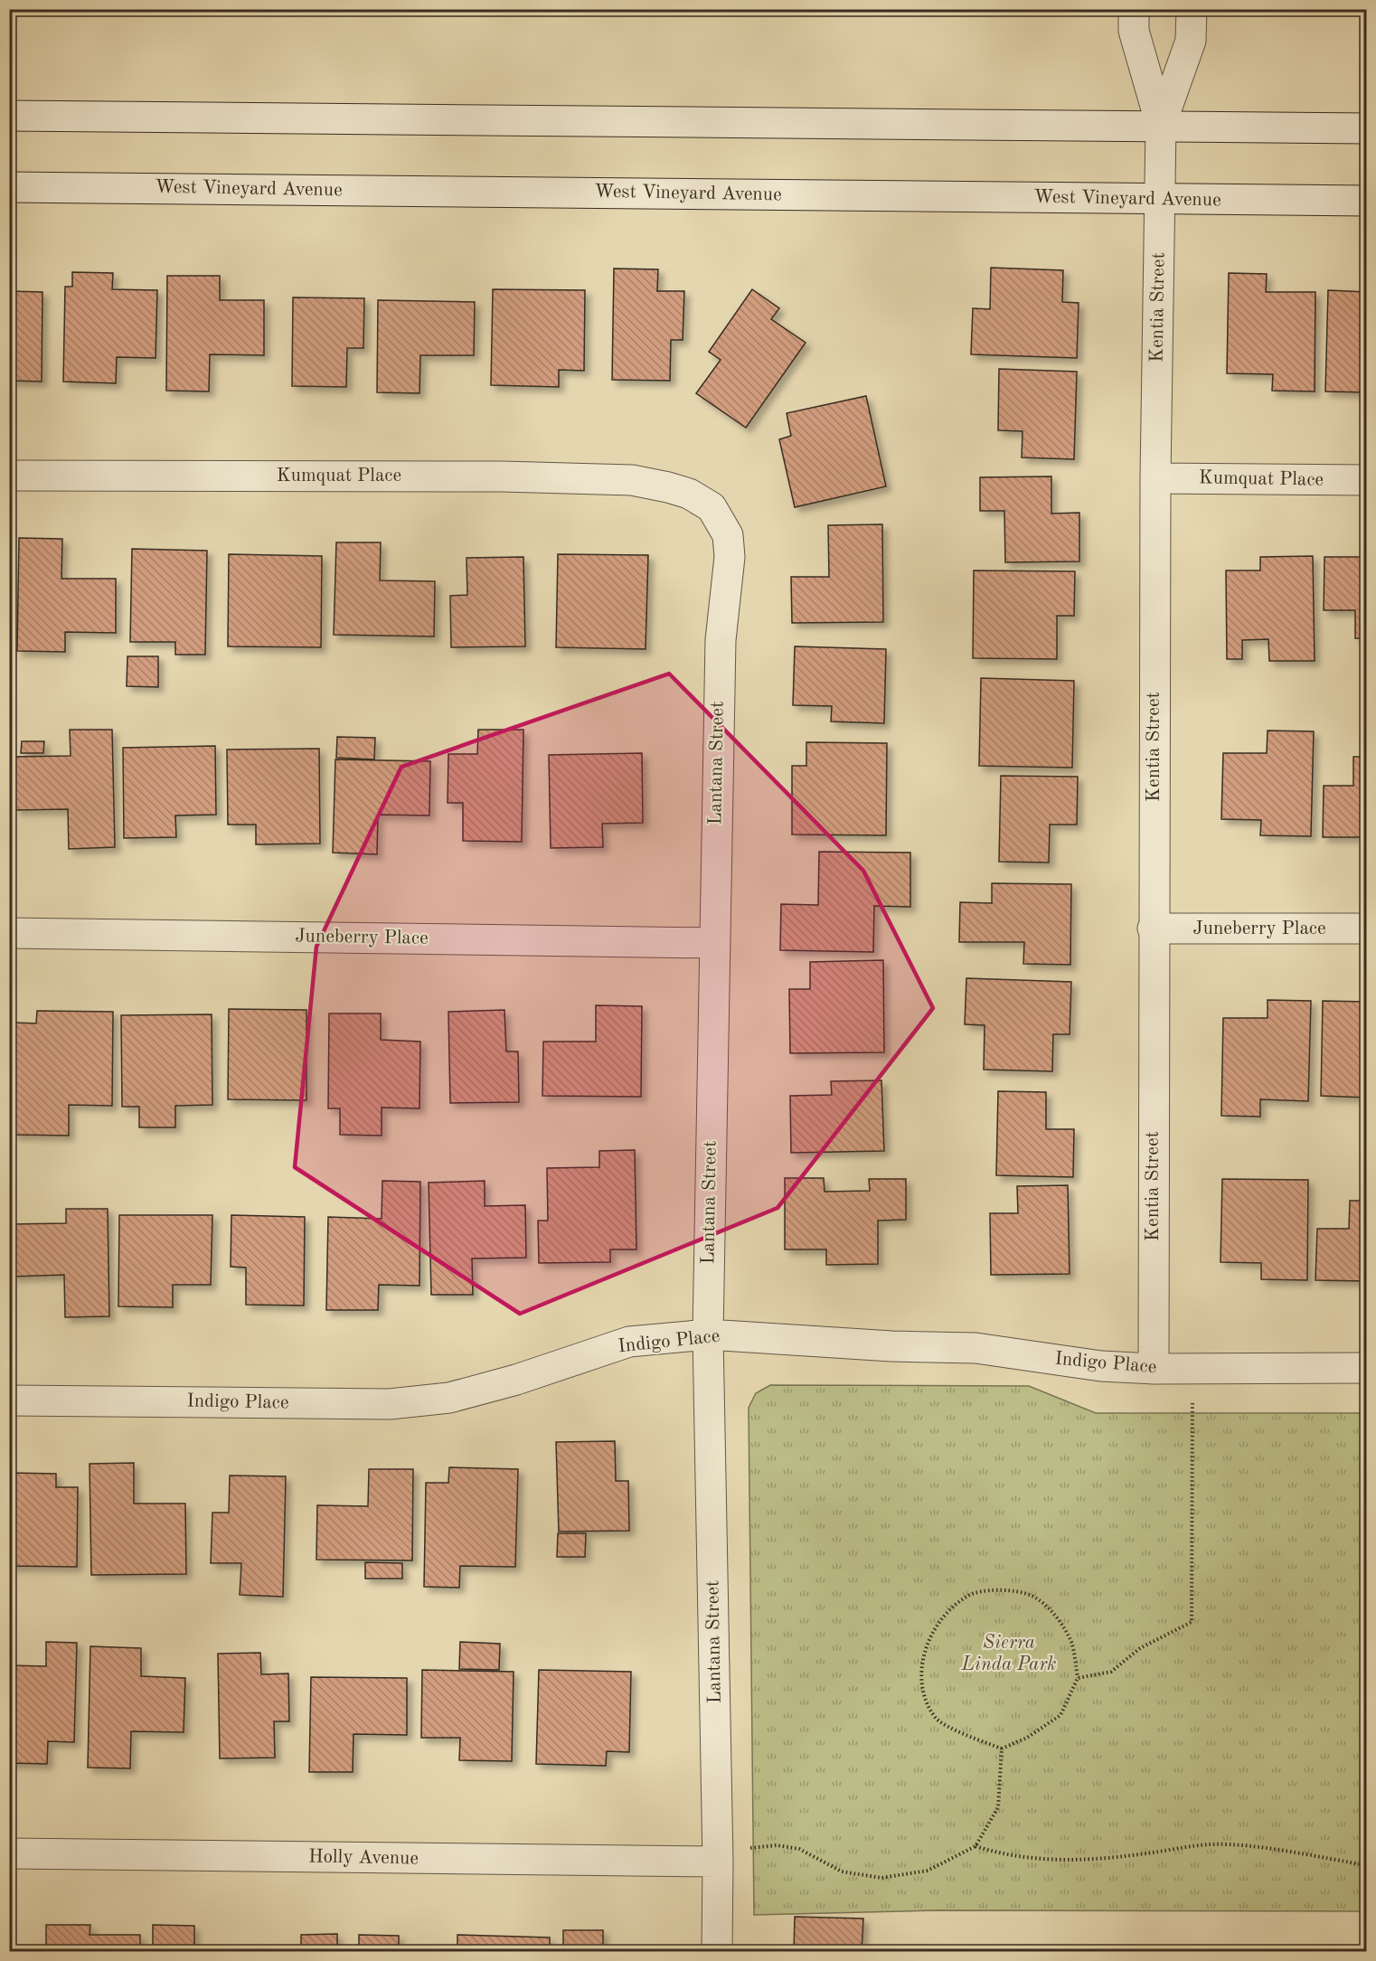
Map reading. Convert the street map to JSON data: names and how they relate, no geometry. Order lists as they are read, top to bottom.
{
  "streets": {
    "street": [
      "West Vineyard Avenue",
      "Kentia Street",
      "Kumquat Place",
      "Lantana Street",
      "Juneberry Place",
      "Indigo Place",
      "Holly Avenue"
    ]
  },
  "crossings": [
    ["West Vineyard Avenue", "Kentia Street"],
    ["Kentia Street", "Kumquat Place"],
    ["Kentia Street", "Juneberry Place"],
    ["Kentia Street", "Indigo Place"],
    ["Kumquat Place", "Lantana Street"],
    ["Lantana Street", "Juneberry Place"],
    ["Lantana Street", "Indigo Place"],
    ["Lantana Street", "Holly Avenue"]
  ],
  "parks": ["Sierra Linda Park"]
}
